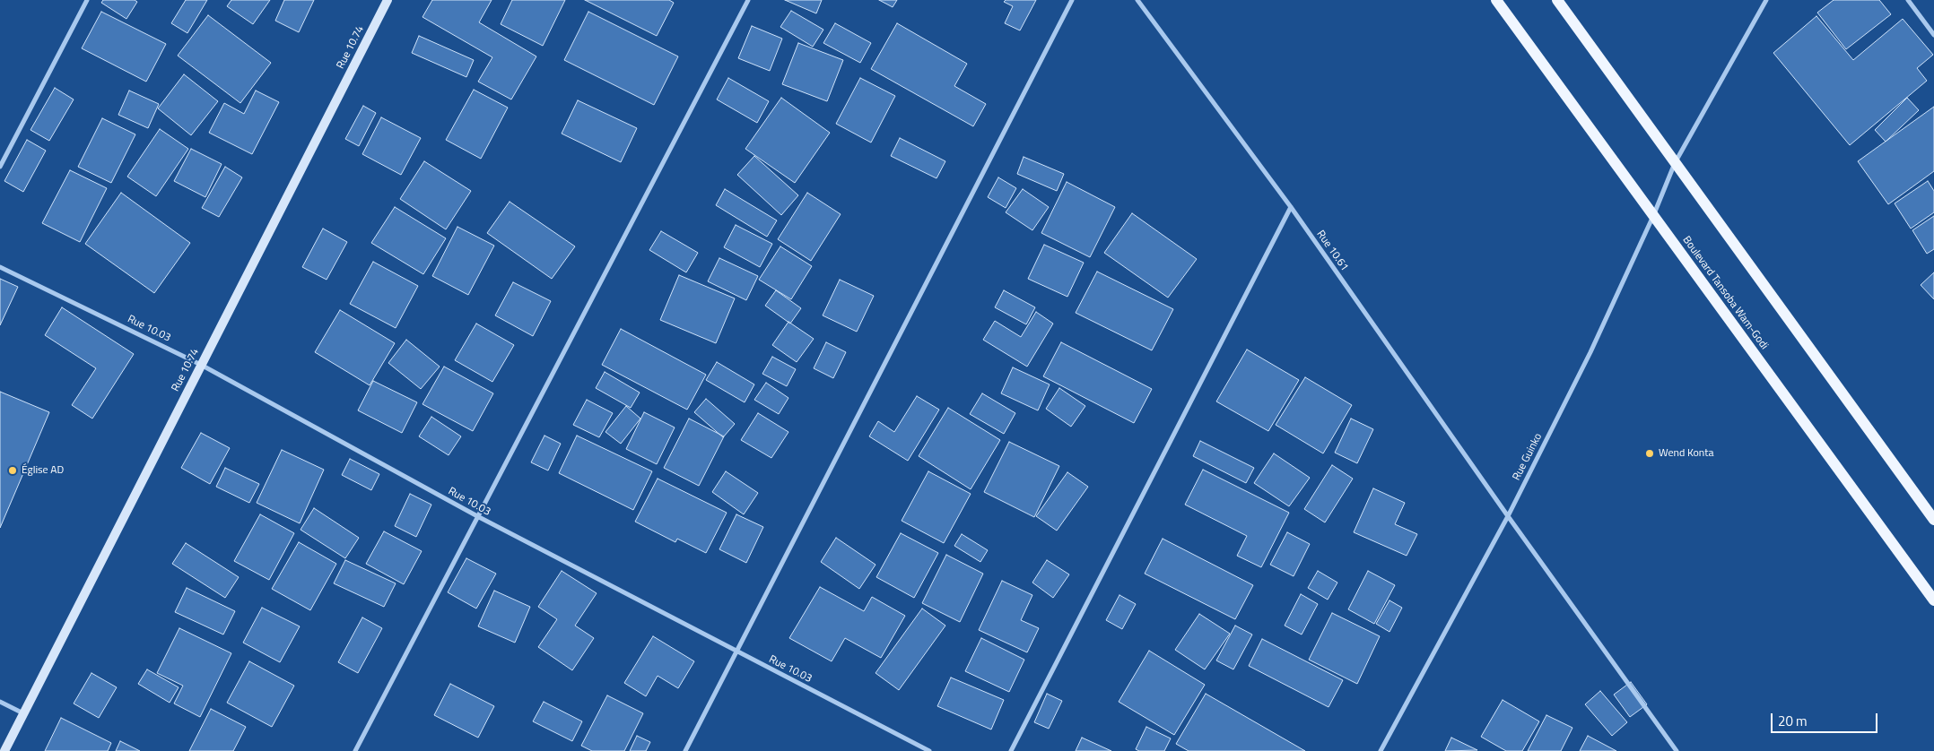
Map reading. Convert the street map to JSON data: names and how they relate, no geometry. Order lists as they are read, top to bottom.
{
  "streets": {
    "main road": ["Rue 10.74", "Boulevard Tansoba Wam-Godi"],
    "street": ["Rue 10.61", "Rue 10.03", "Rue Guinko"]
  },
  "crossings": [
    ["Rue 10.74", "Rue 10.03"],
    ["Rue 10.61", "Rue Guinko"],
    ["Boulevard Tansoba Wam-Godi", "Rue Guinko"]
  ],
  "places": ["Wend Konta", "Église AD"],
  "scale_bar": "20 m"
}
